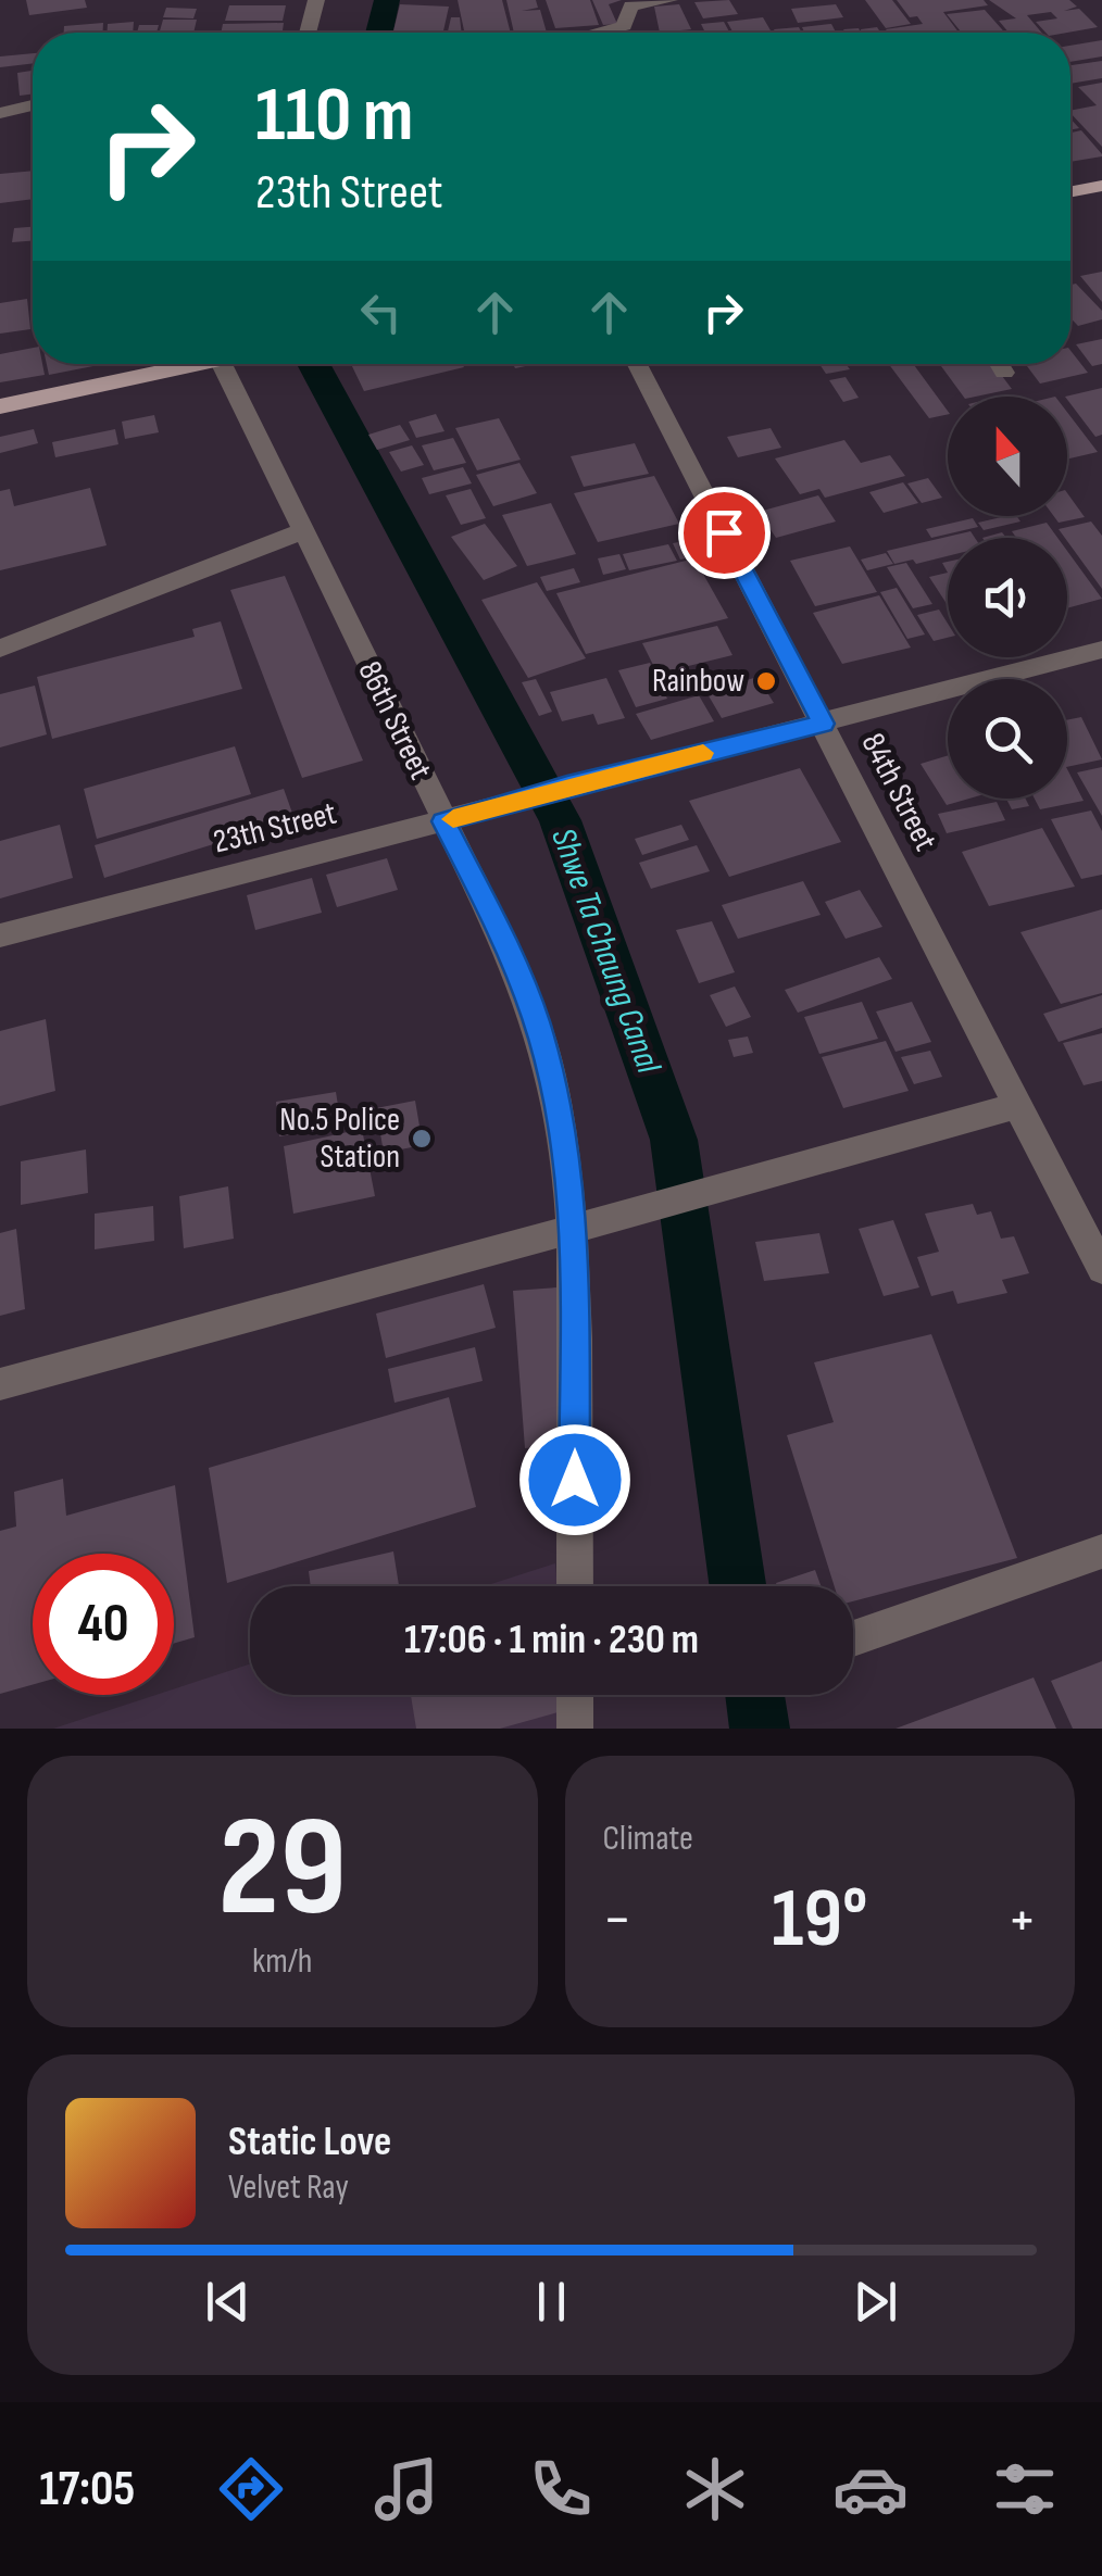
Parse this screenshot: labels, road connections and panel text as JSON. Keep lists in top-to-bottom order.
{
  "streets": {
    "street": ["86th Street", "84th Street", "23th Street"]
  },
  "crossings": [
    ["86th Street", "23th Street"],
    ["84th Street", "23th Street"]
  ],
  "water": ["Shwe Ta Chaung Canal"],
  "places": ["Rainbow", "No.5 Police Station"],
  "north": "top",
  "page": {
    "turn": ["110 m", "23th Street"],
    "limit": "40",
    "trip": "17:06 · 1 min · 230 m",
    "tile": [
      ["29", "km/h"],
      "Climate"
    ],
    "heat": ["−", "19°", "+"],
    "song": ["Static Love", "Velvet Ray"],
    "tabs": "17:05"
  }
}
